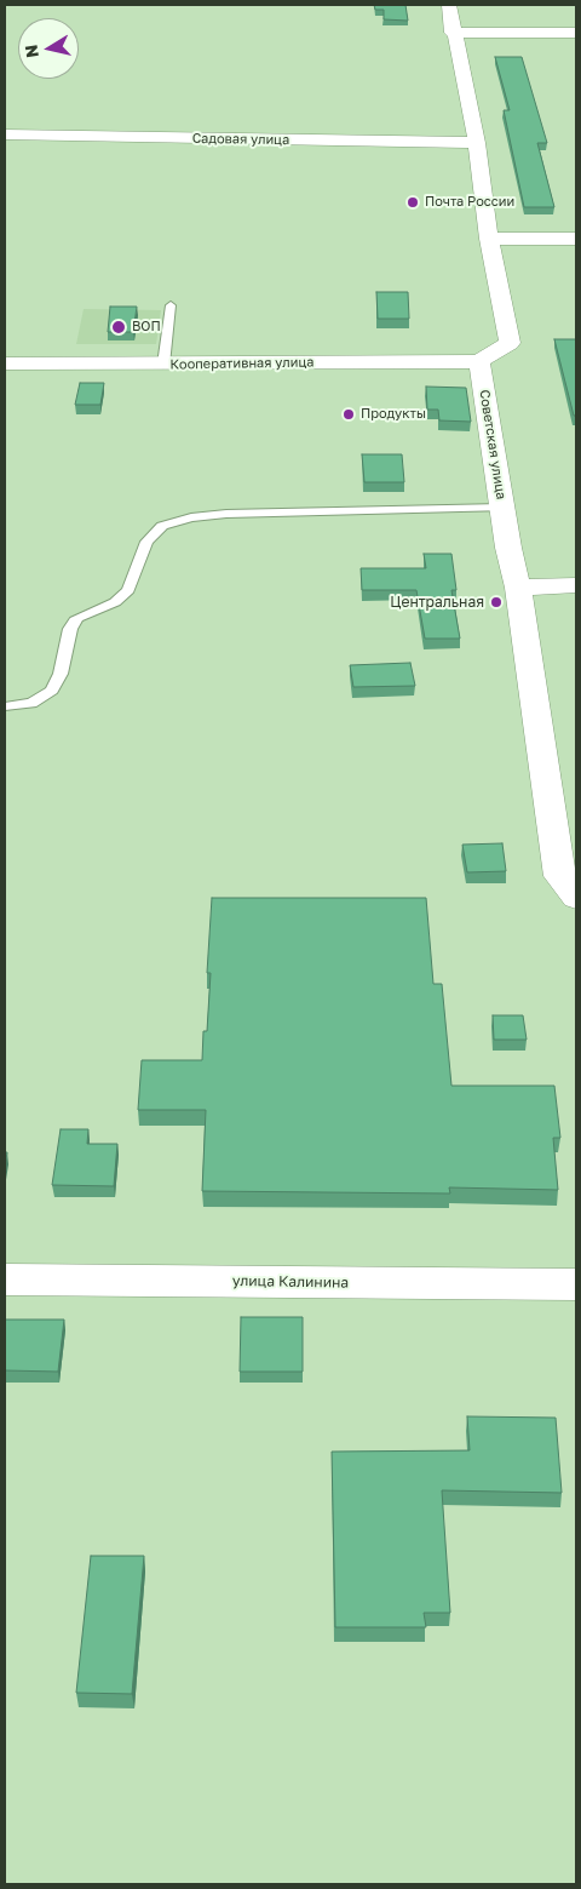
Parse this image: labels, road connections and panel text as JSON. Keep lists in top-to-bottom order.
{
  "streets": {
    "street": [
      "Садовая улица",
      "Кооперативная улица",
      "Советская улица",
      "улица Калинина"
    ]
  },
  "crossings": [
    ["Кооперативная улица", "Советская улица"]
  ],
  "places": [
    "Почта России",
    "ВОП",
    "Продукты",
    "Центральная"
  ],
  "north": "left"
}
